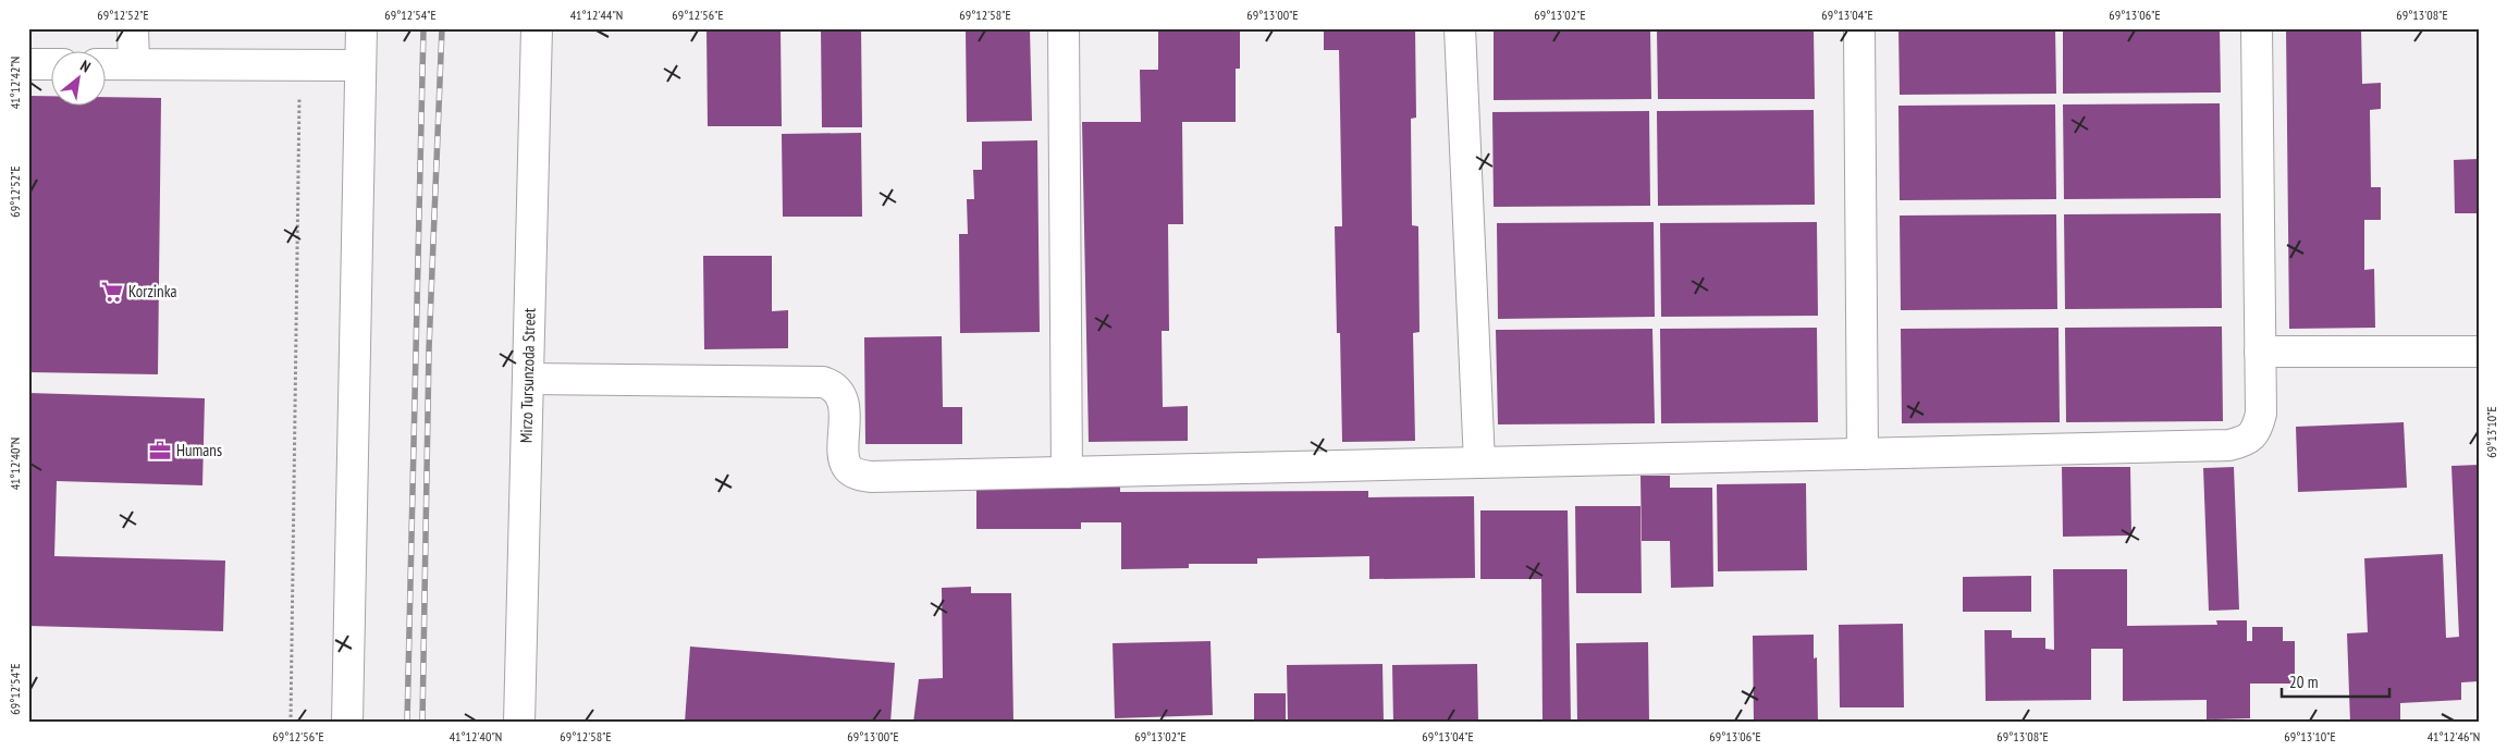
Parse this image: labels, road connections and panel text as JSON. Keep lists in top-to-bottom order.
{
  "streets": {
    "street": ["Mirzo Tursunzoda Street"]
  },
  "places": {
    "supermarket": ["Korzinka"],
    "office": ["Humans"]
  },
  "scale_bar": "20 m",
  "north": "top right",
  "coordinates": [
    "69°12'52\"E",
    "69°12'54\"E",
    "41°12'44\"N",
    "69°12'56\"E",
    "69°12'58\"E",
    "69°13'00\"E",
    "69°13'02\"E",
    "69°13'04\"E",
    "69°13'06\"E",
    "69°13'08\"E",
    "41°12'42\"N",
    "69°13'10\"E",
    "41°12'40\"N",
    "41°12'46\"N"
  ]
}
